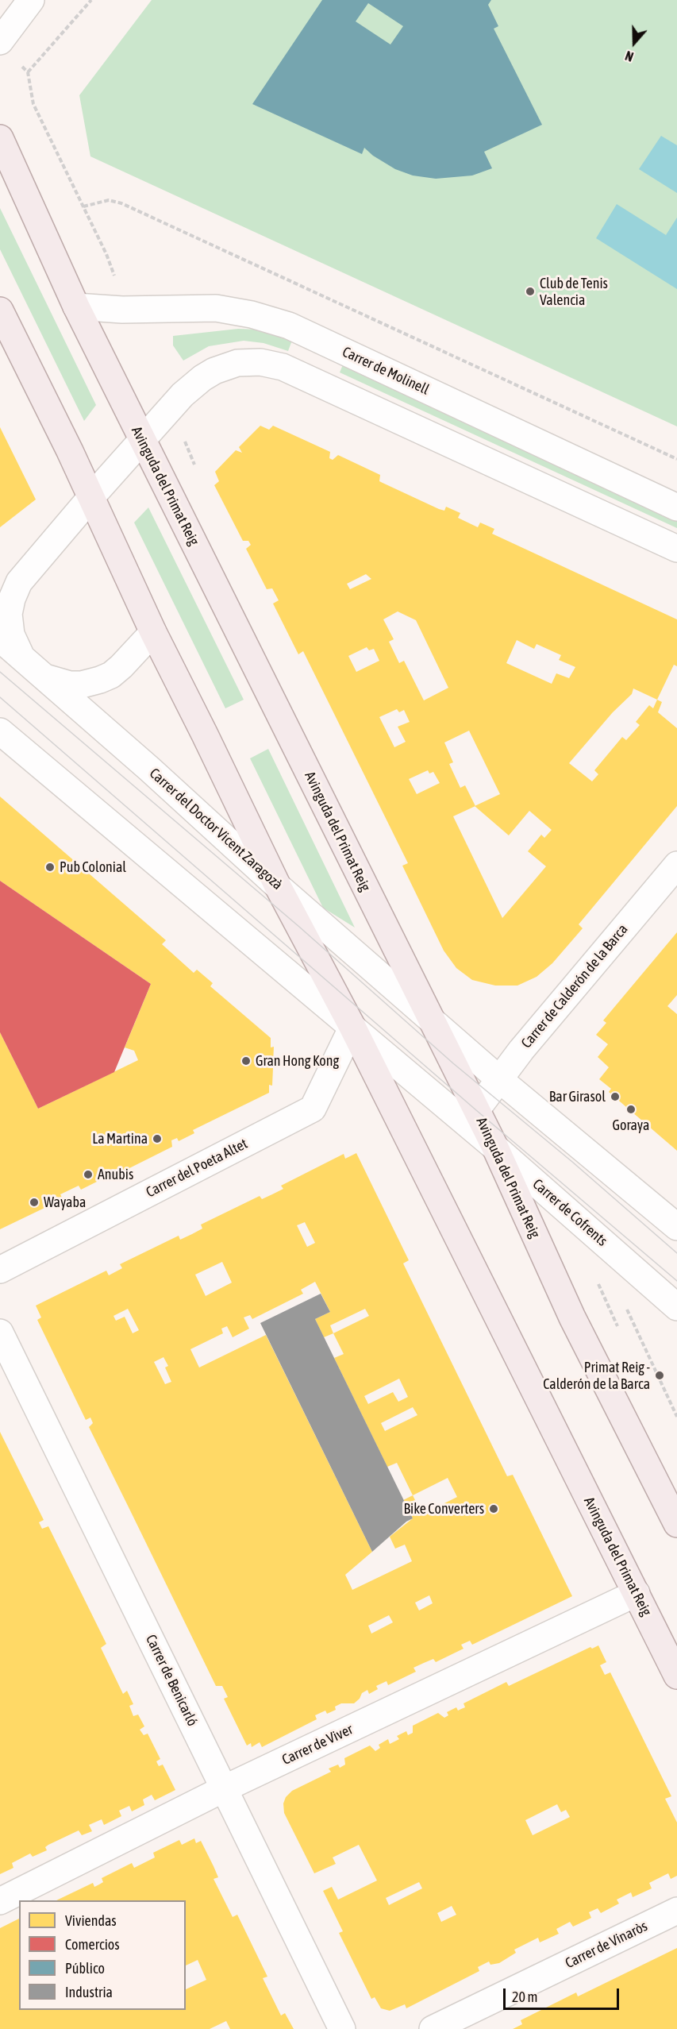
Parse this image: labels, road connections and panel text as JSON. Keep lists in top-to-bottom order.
{
  "streets": {
    "main road": ["Avinguda del Primat Reig"],
    "street": [
      "Carrer de Molinell",
      "Carrer del Doctor Vicent Zaragozà",
      "Carrer de Calderón de la Barca",
      "Carrer del Poeta Altet",
      "Carrer de Cofrents",
      "Carrer de Benicarló",
      "Carrer de Viver",
      "Carrer de Vinaròs"
    ]
  },
  "crossings": [
    ["Carrer de Molinell", "Avinguda del Primat Reig"],
    ["Avinguda del Primat Reig", "Carrer del Doctor Vicent Zaragozà"],
    ["Avinguda del Primat Reig", "Carrer de Calderón de la Barca"],
    ["Avinguda del Primat Reig", "Carrer del Poeta Altet"],
    ["Avinguda del Primat Reig", "Carrer de Cofrents"],
    ["Avinguda del Primat Reig", "Carrer de Viver"],
    ["Carrer del Poeta Altet", "Carrer de Cofrents"],
    ["Carrer de Benicarló", "Carrer de Viver"]
  ],
  "places": [
    "Club de Tenis Valencia",
    "Pub Colonial",
    "Gran Hong Kong",
    "Bar Girasol",
    "Goraya",
    "La Martina",
    "Anubis",
    "Wayaba",
    "Primat Reig - Calderón de la Barca",
    "Bike Converters"
  ],
  "legend": [
    "Viviendas",
    "Comercios",
    "Público",
    "Industria"
  ],
  "scale_bar": "20 m",
  "north": "bottom"
}
